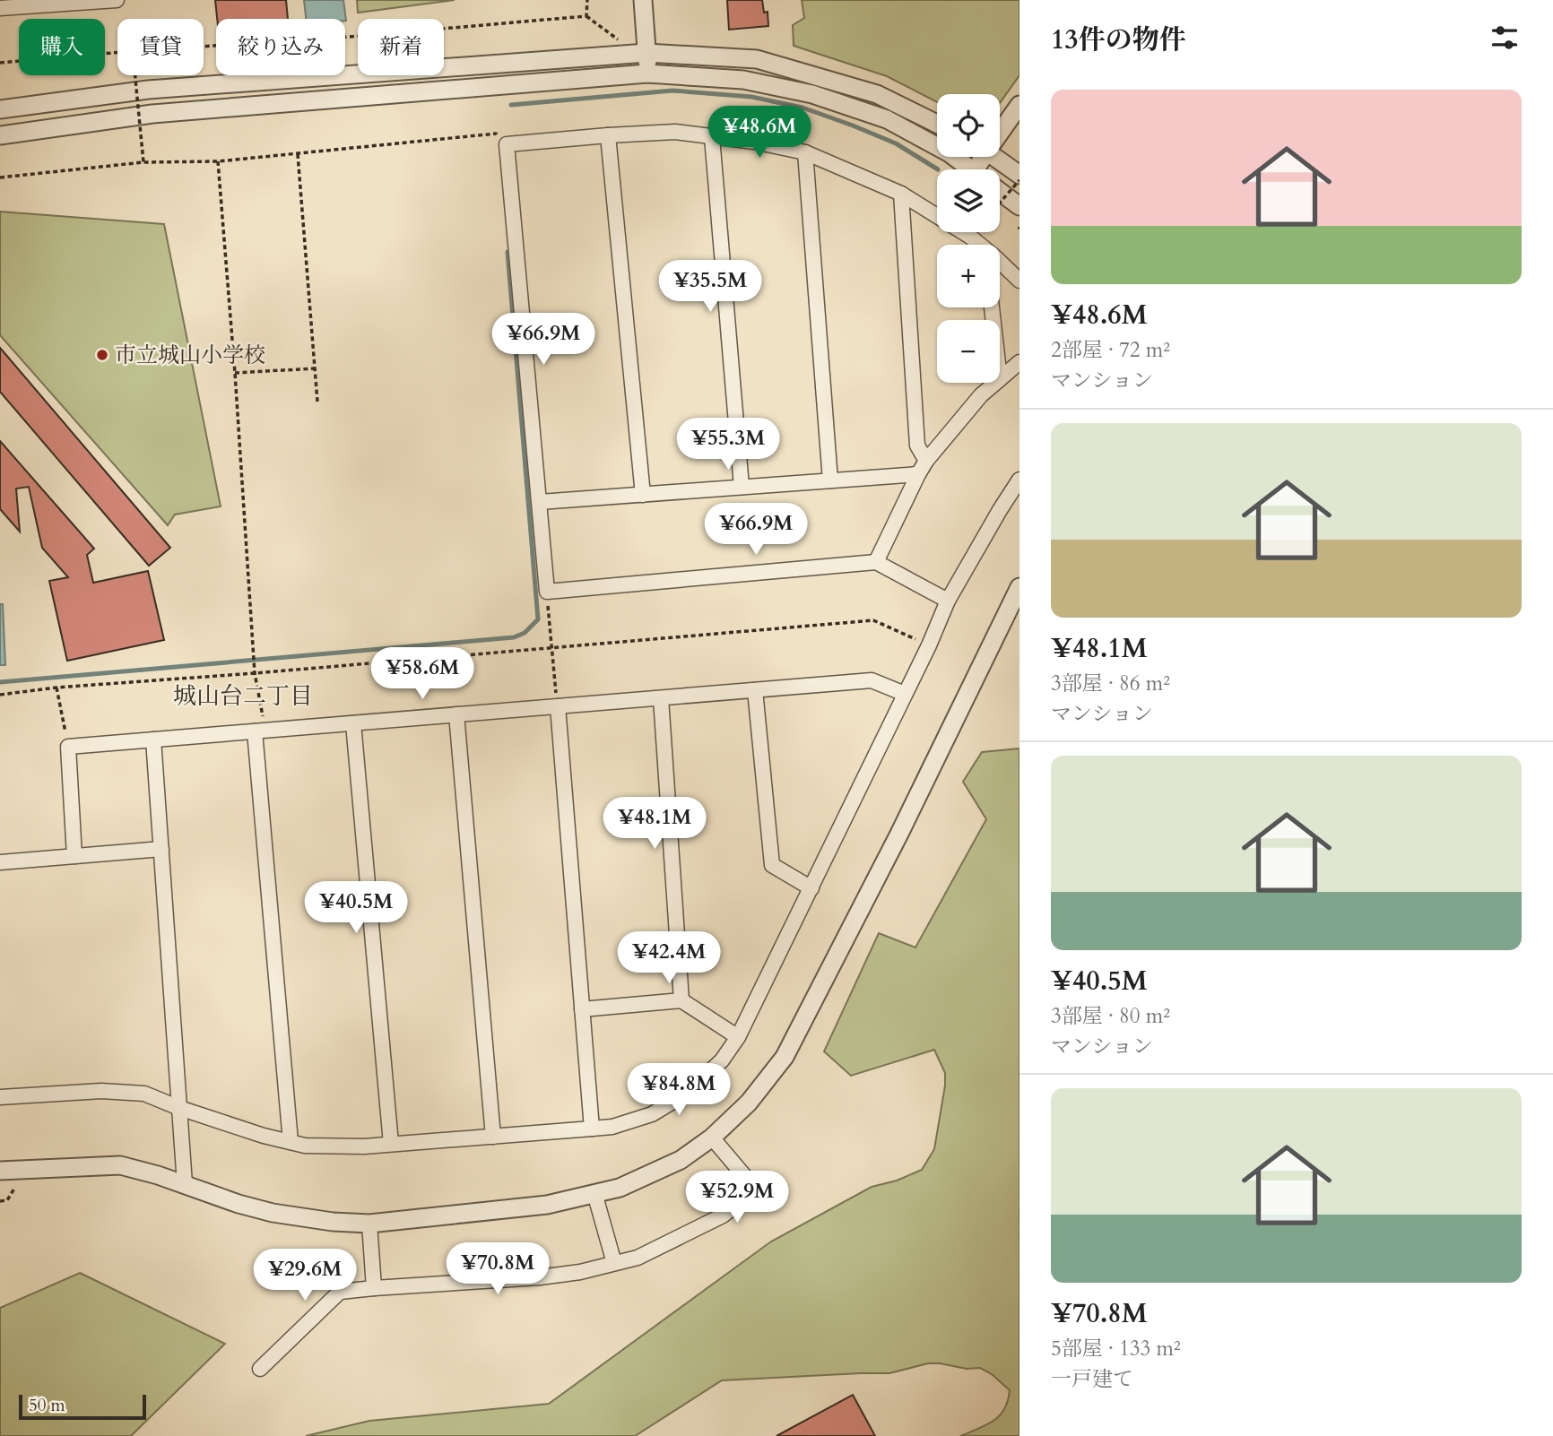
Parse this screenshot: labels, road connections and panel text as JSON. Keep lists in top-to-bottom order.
{
  "districts": ["城山台二丁目"],
  "places": ["市立城山小学校"],
  "scale_bar": "50 m",
  "page": {
    "heading": "13件の物件",
    "chip": [
      "購入",
      "賃貸",
      "絞り込み",
      "新着"
    ],
    "list": [
      {
        "name": "¥48.6M",
        "note": "2部屋 · 72 m² · マンション"
      },
      {
        "name": "¥48.1M",
        "note": "3部屋 · 86 m² · マンション"
      },
      {
        "name": "¥40.5M",
        "note": "3部屋 · 80 m² · マンション"
      },
      {
        "name": "¥70.8M",
        "note": "5部屋 · 133 m² · 一戸建て"
      }
    ],
    "map_buttons": ["+", "−"],
    "price": [
      "¥48.6M",
      "¥35.5M",
      "¥66.9M",
      "¥55.3M",
      "¥66.9M",
      "¥58.6M",
      "¥48.1M",
      "¥40.5M",
      "¥42.4M",
      "¥84.8M",
      "¥52.9M",
      "¥70.8M",
      "¥29.6M"
    ],
    "scale": "50 m"
  }
}
